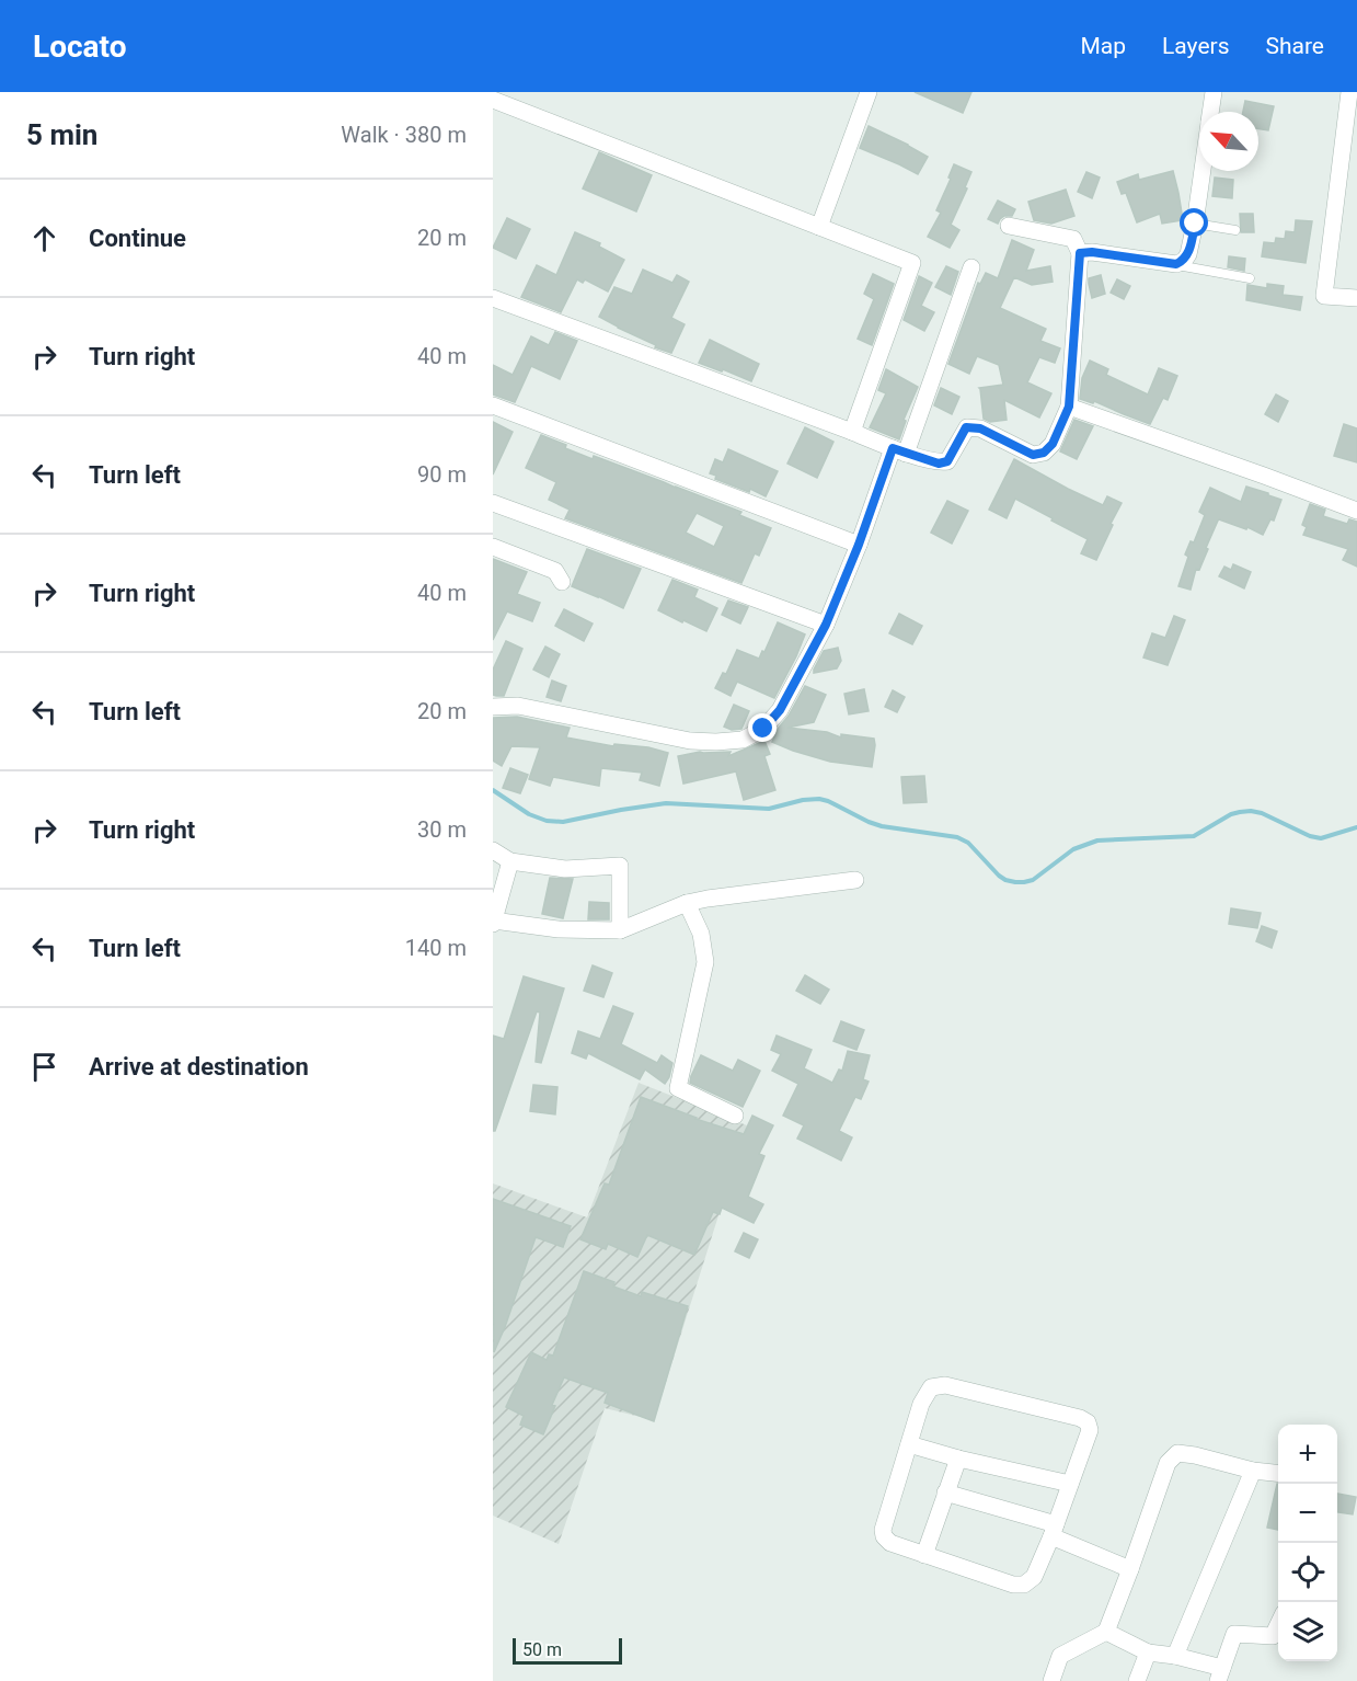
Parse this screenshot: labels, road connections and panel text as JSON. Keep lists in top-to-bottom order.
{
  "scale_bar": "50 m",
  "north": "top left",
  "page": {
    "header": "Locato",
    "nav": ["Map", "Layers", "Share"],
    "heading": ["5 min", "Walk · 380 m"],
    "list": [
      ["Continue", "20 m"],
      ["Turn right", "40 m"],
      ["Turn left", "90 m"],
      ["Turn right", "40 m"],
      ["Turn left", "20 m"],
      ["Turn right", "30 m"],
      ["Turn left", "140 m"],
      "Arrive at destination"
    ],
    "map_buttons": ["+", "−"],
    "scale": "50 m"
  }
}
